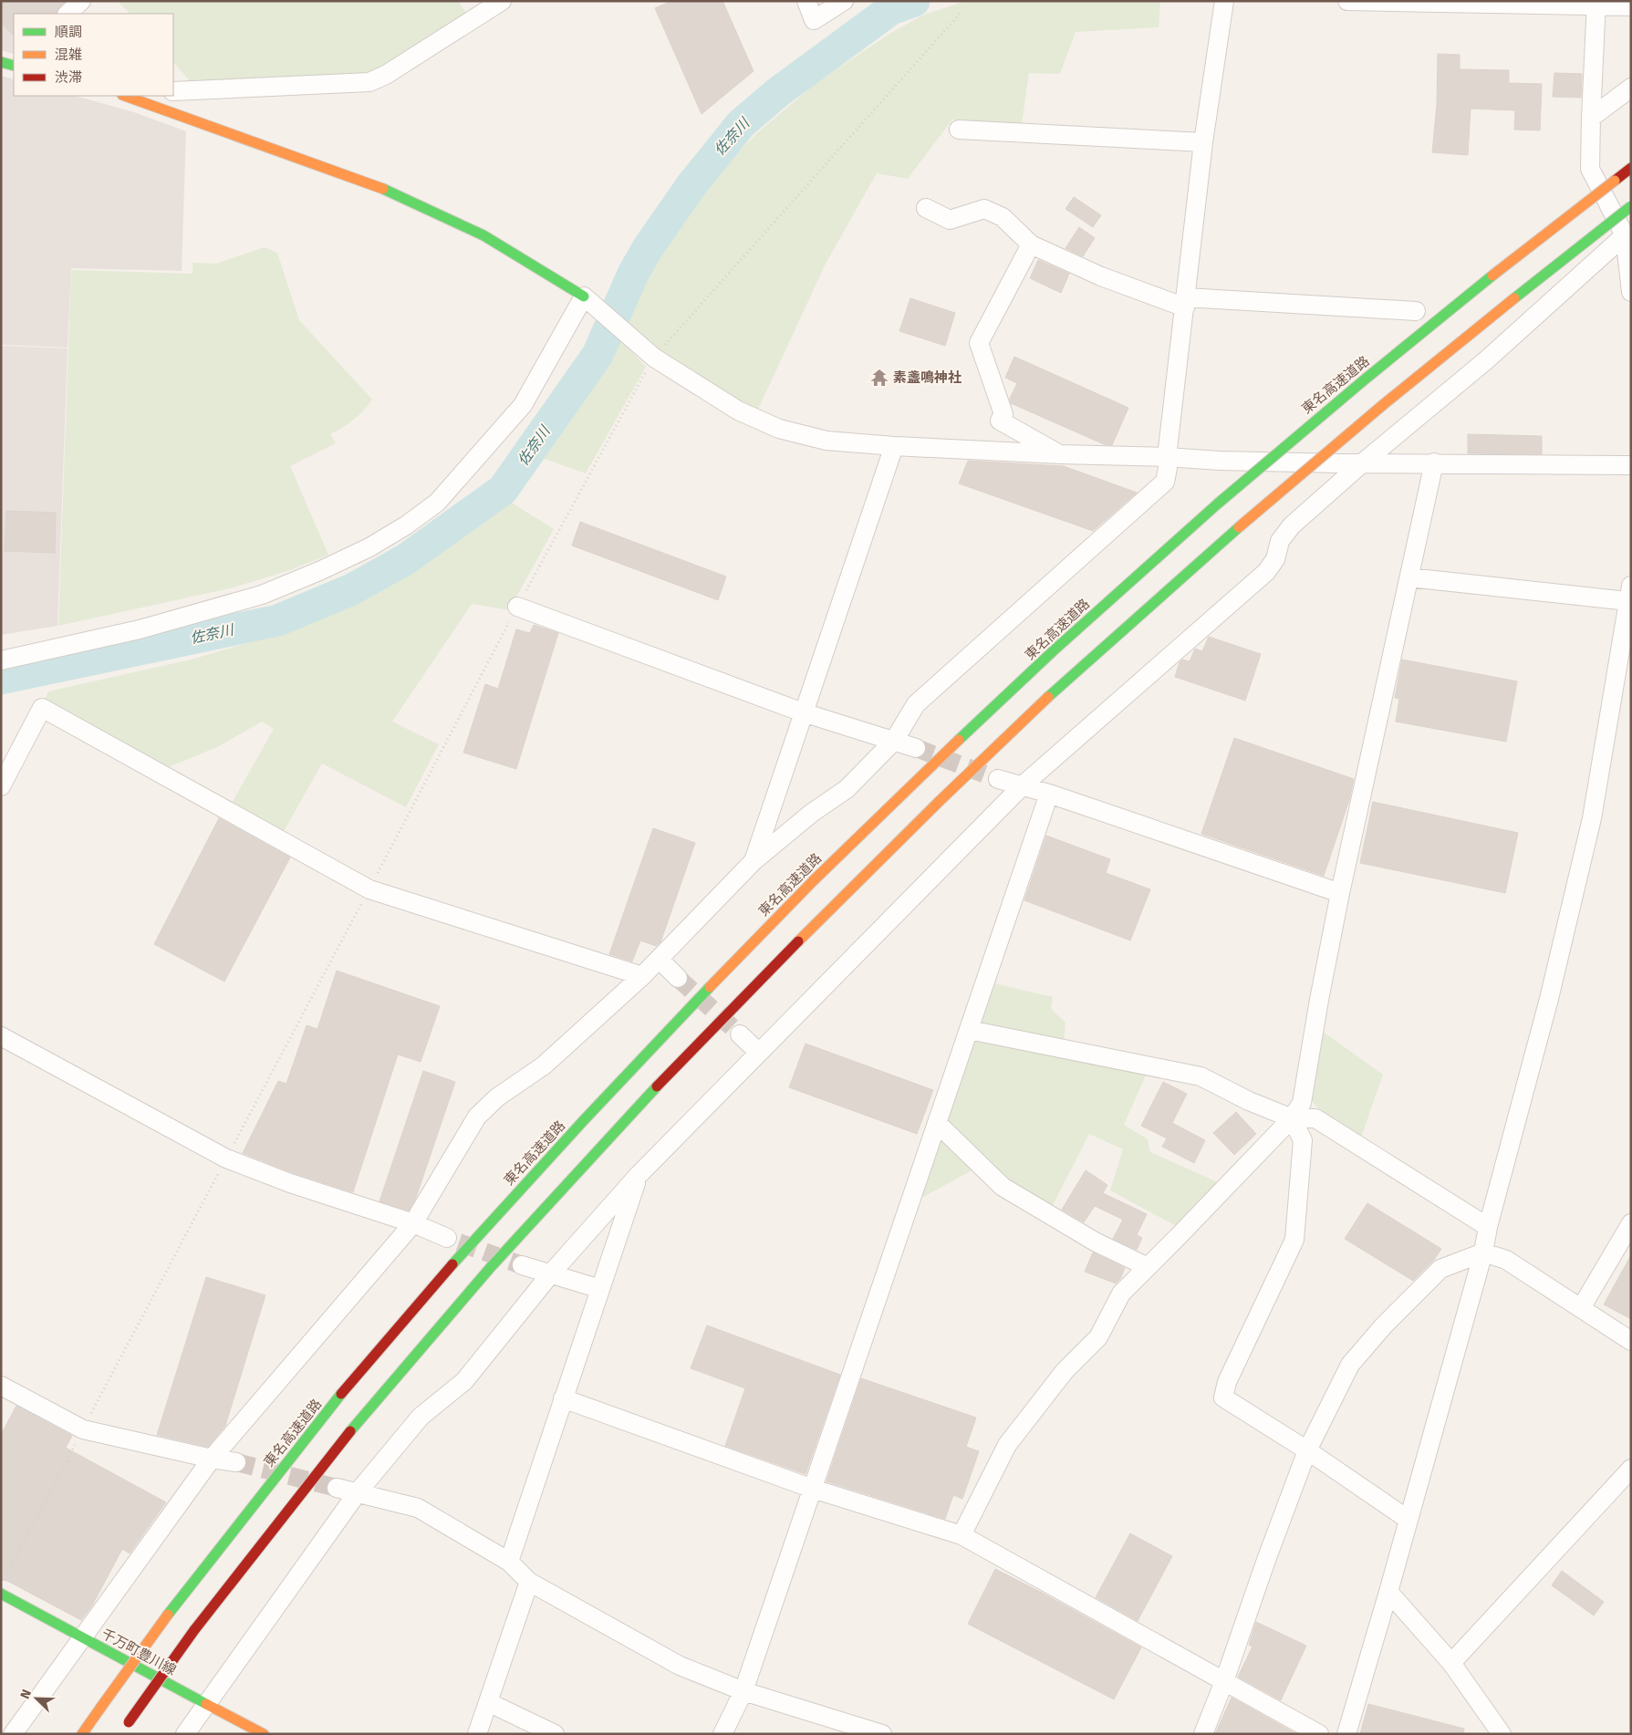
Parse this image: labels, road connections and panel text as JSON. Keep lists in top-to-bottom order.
{
  "streets": {
    "main road": ["東名高速道路", "千万町豊川線"]
  },
  "water": ["佐奈川"],
  "places": {
    "temple": ["素盞鳴神社"]
  },
  "legend": ["順調", "混雑", "渋滞"],
  "north": "top left"
}
